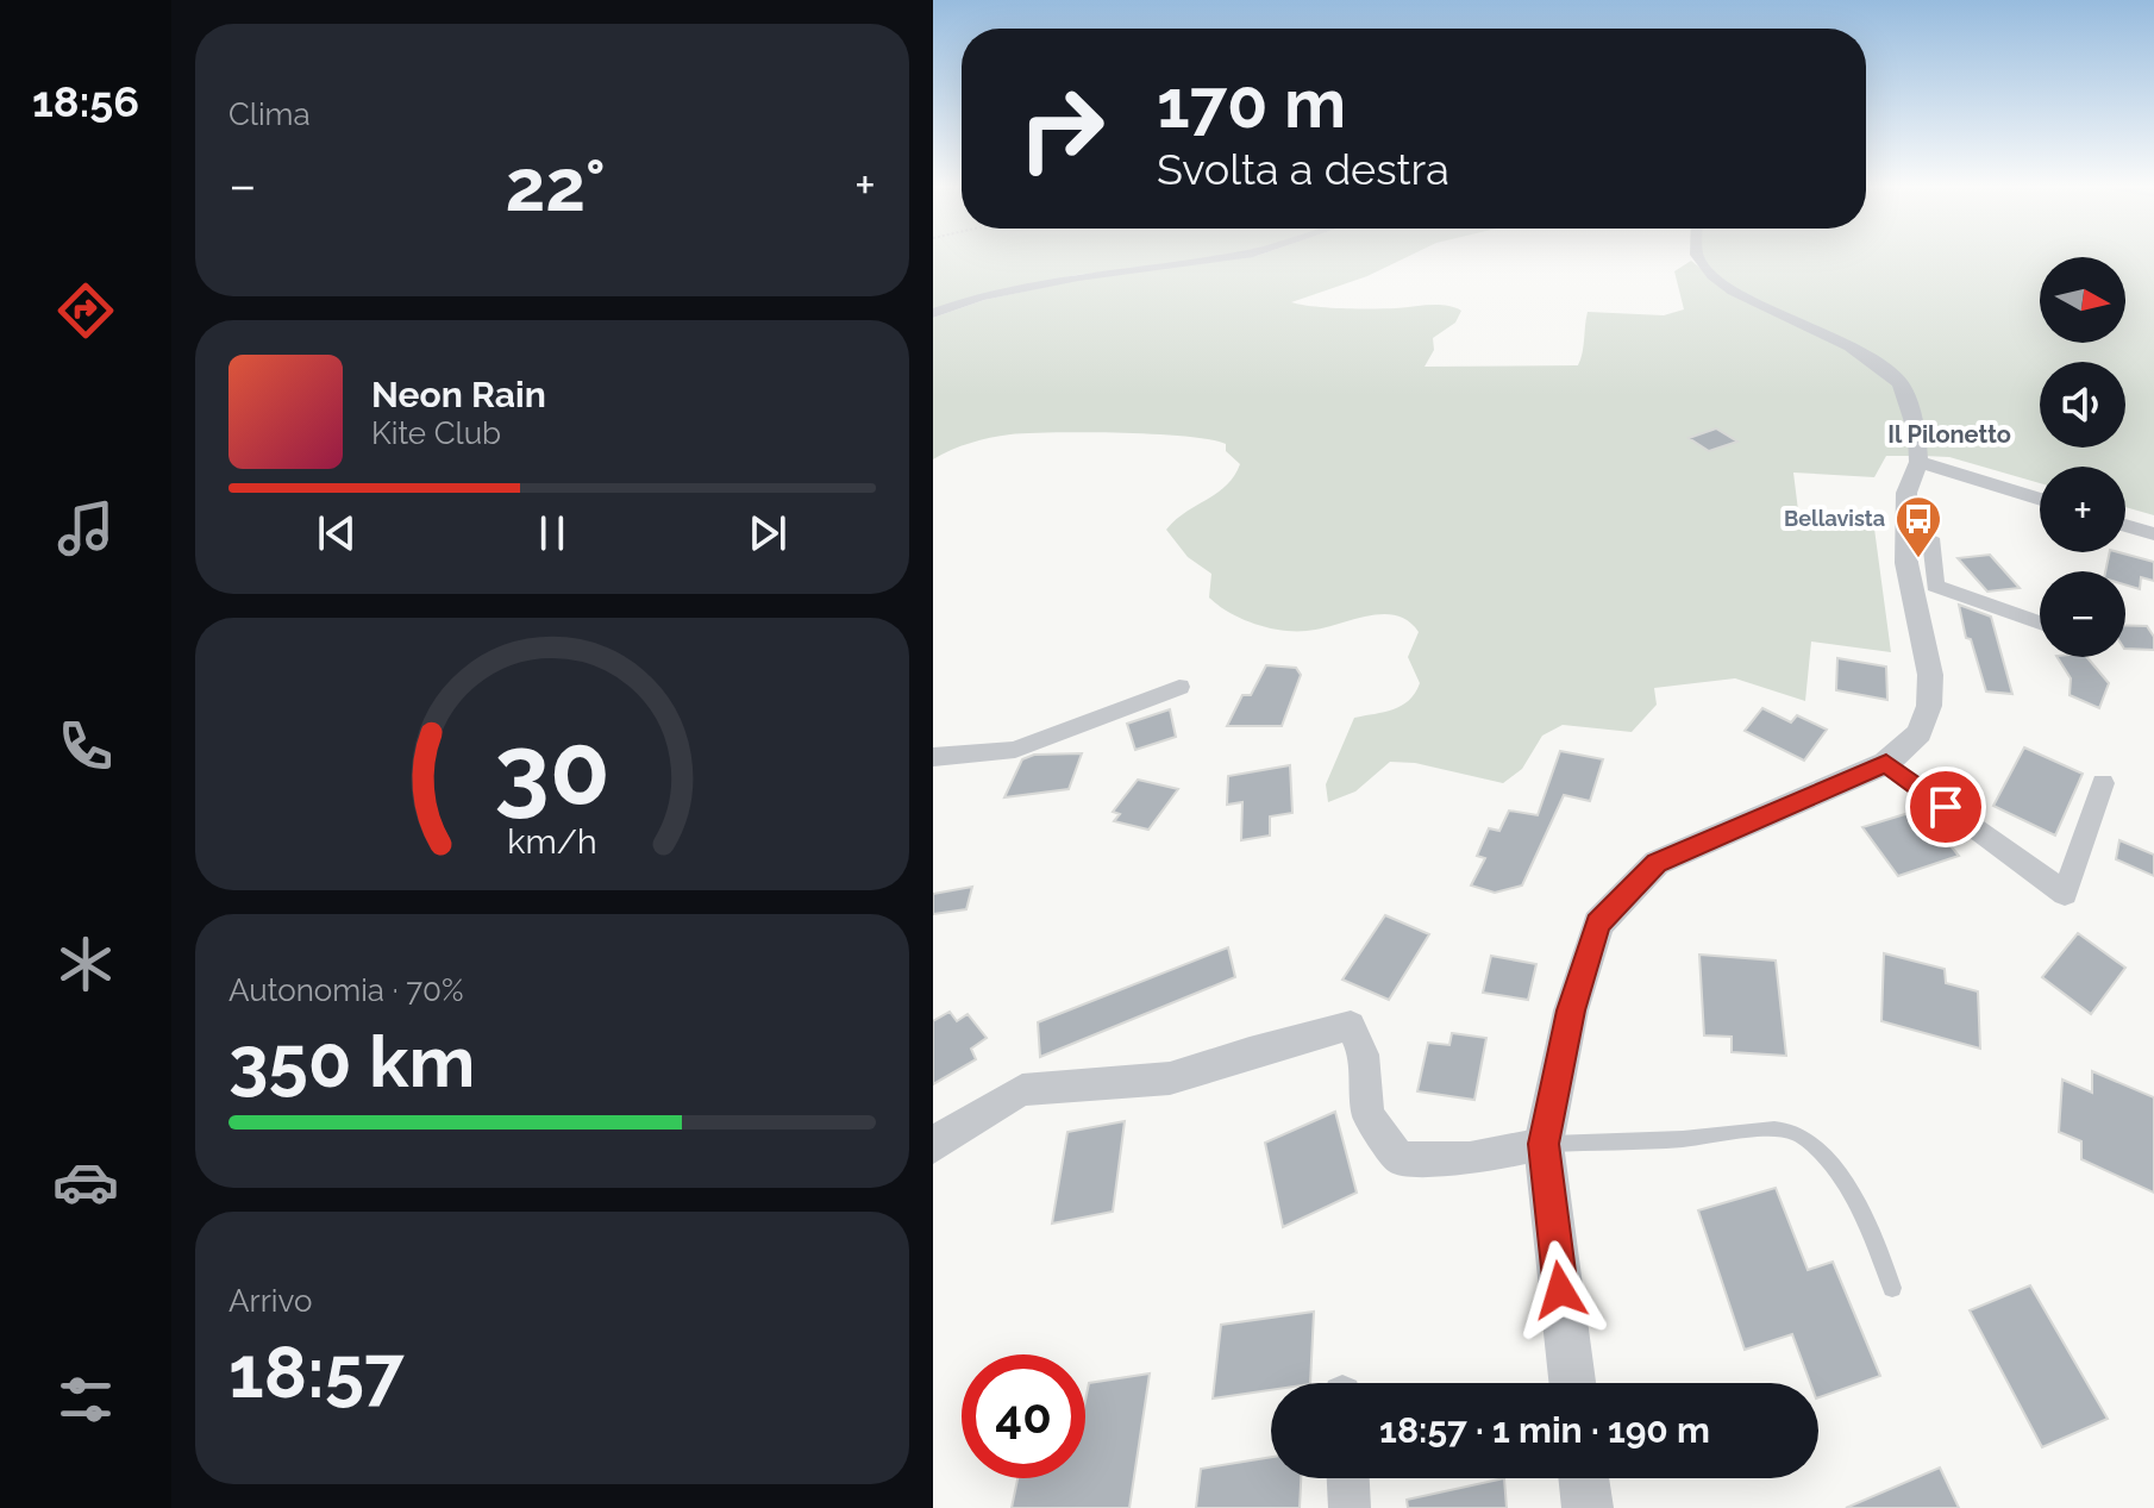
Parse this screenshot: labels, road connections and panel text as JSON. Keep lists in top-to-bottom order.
{
  "districts": ["Il Pilonetto"],
  "places": {
    "bus stop": ["Bellavista"]
  },
  "north": "right",
  "page": {
    "tabs": "18:56",
    "tile": [
      "Clima",
      ["Autonomia · 70%", "350 km"],
      ["Arrivo", "18:57"]
    ],
    "turn": ["170 m", "Svolta a destra"],
    "heat": ["−", "22°", "+"],
    "map_buttons": ["+", "−"],
    "song": ["Neon Rain", "Kite Club"],
    "limit": "40",
    "trip": "18:57 · 1 min · 190 m",
    "gauge": ["30", "km/h"]
  }
}
